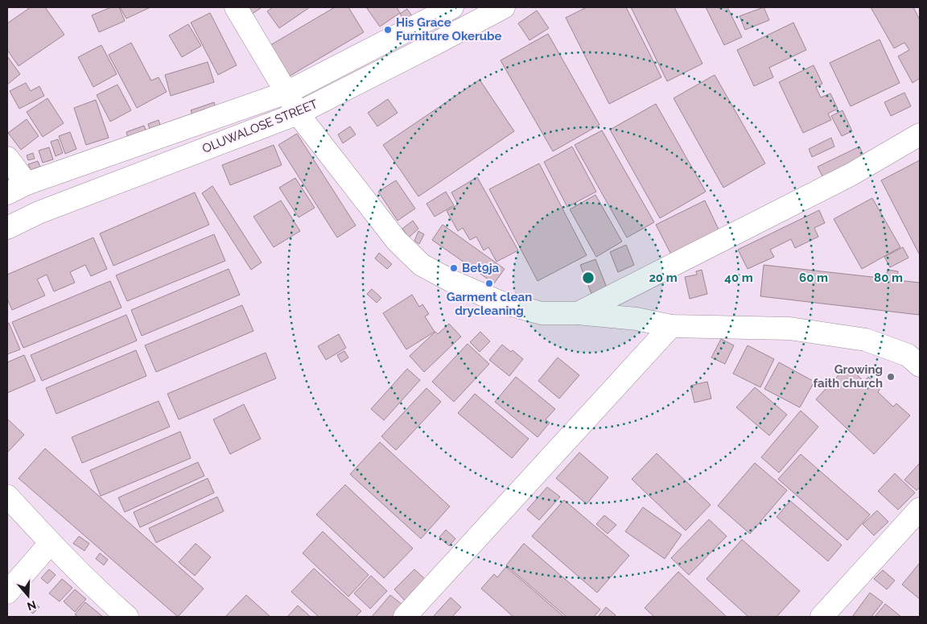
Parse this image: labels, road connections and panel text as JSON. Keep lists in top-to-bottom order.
{
  "streets": {
    "street": ["OLUWALOSE STREET"]
  },
  "places": [
    "His Grace Furniture Okerube",
    "Bet9ja",
    "Garment clean drycleaning",
    "Growing faith church"
  ],
  "north": "bottom",
  "rings": [
    "20 m",
    "40 m",
    "60 m",
    "80 m"
  ]
}
